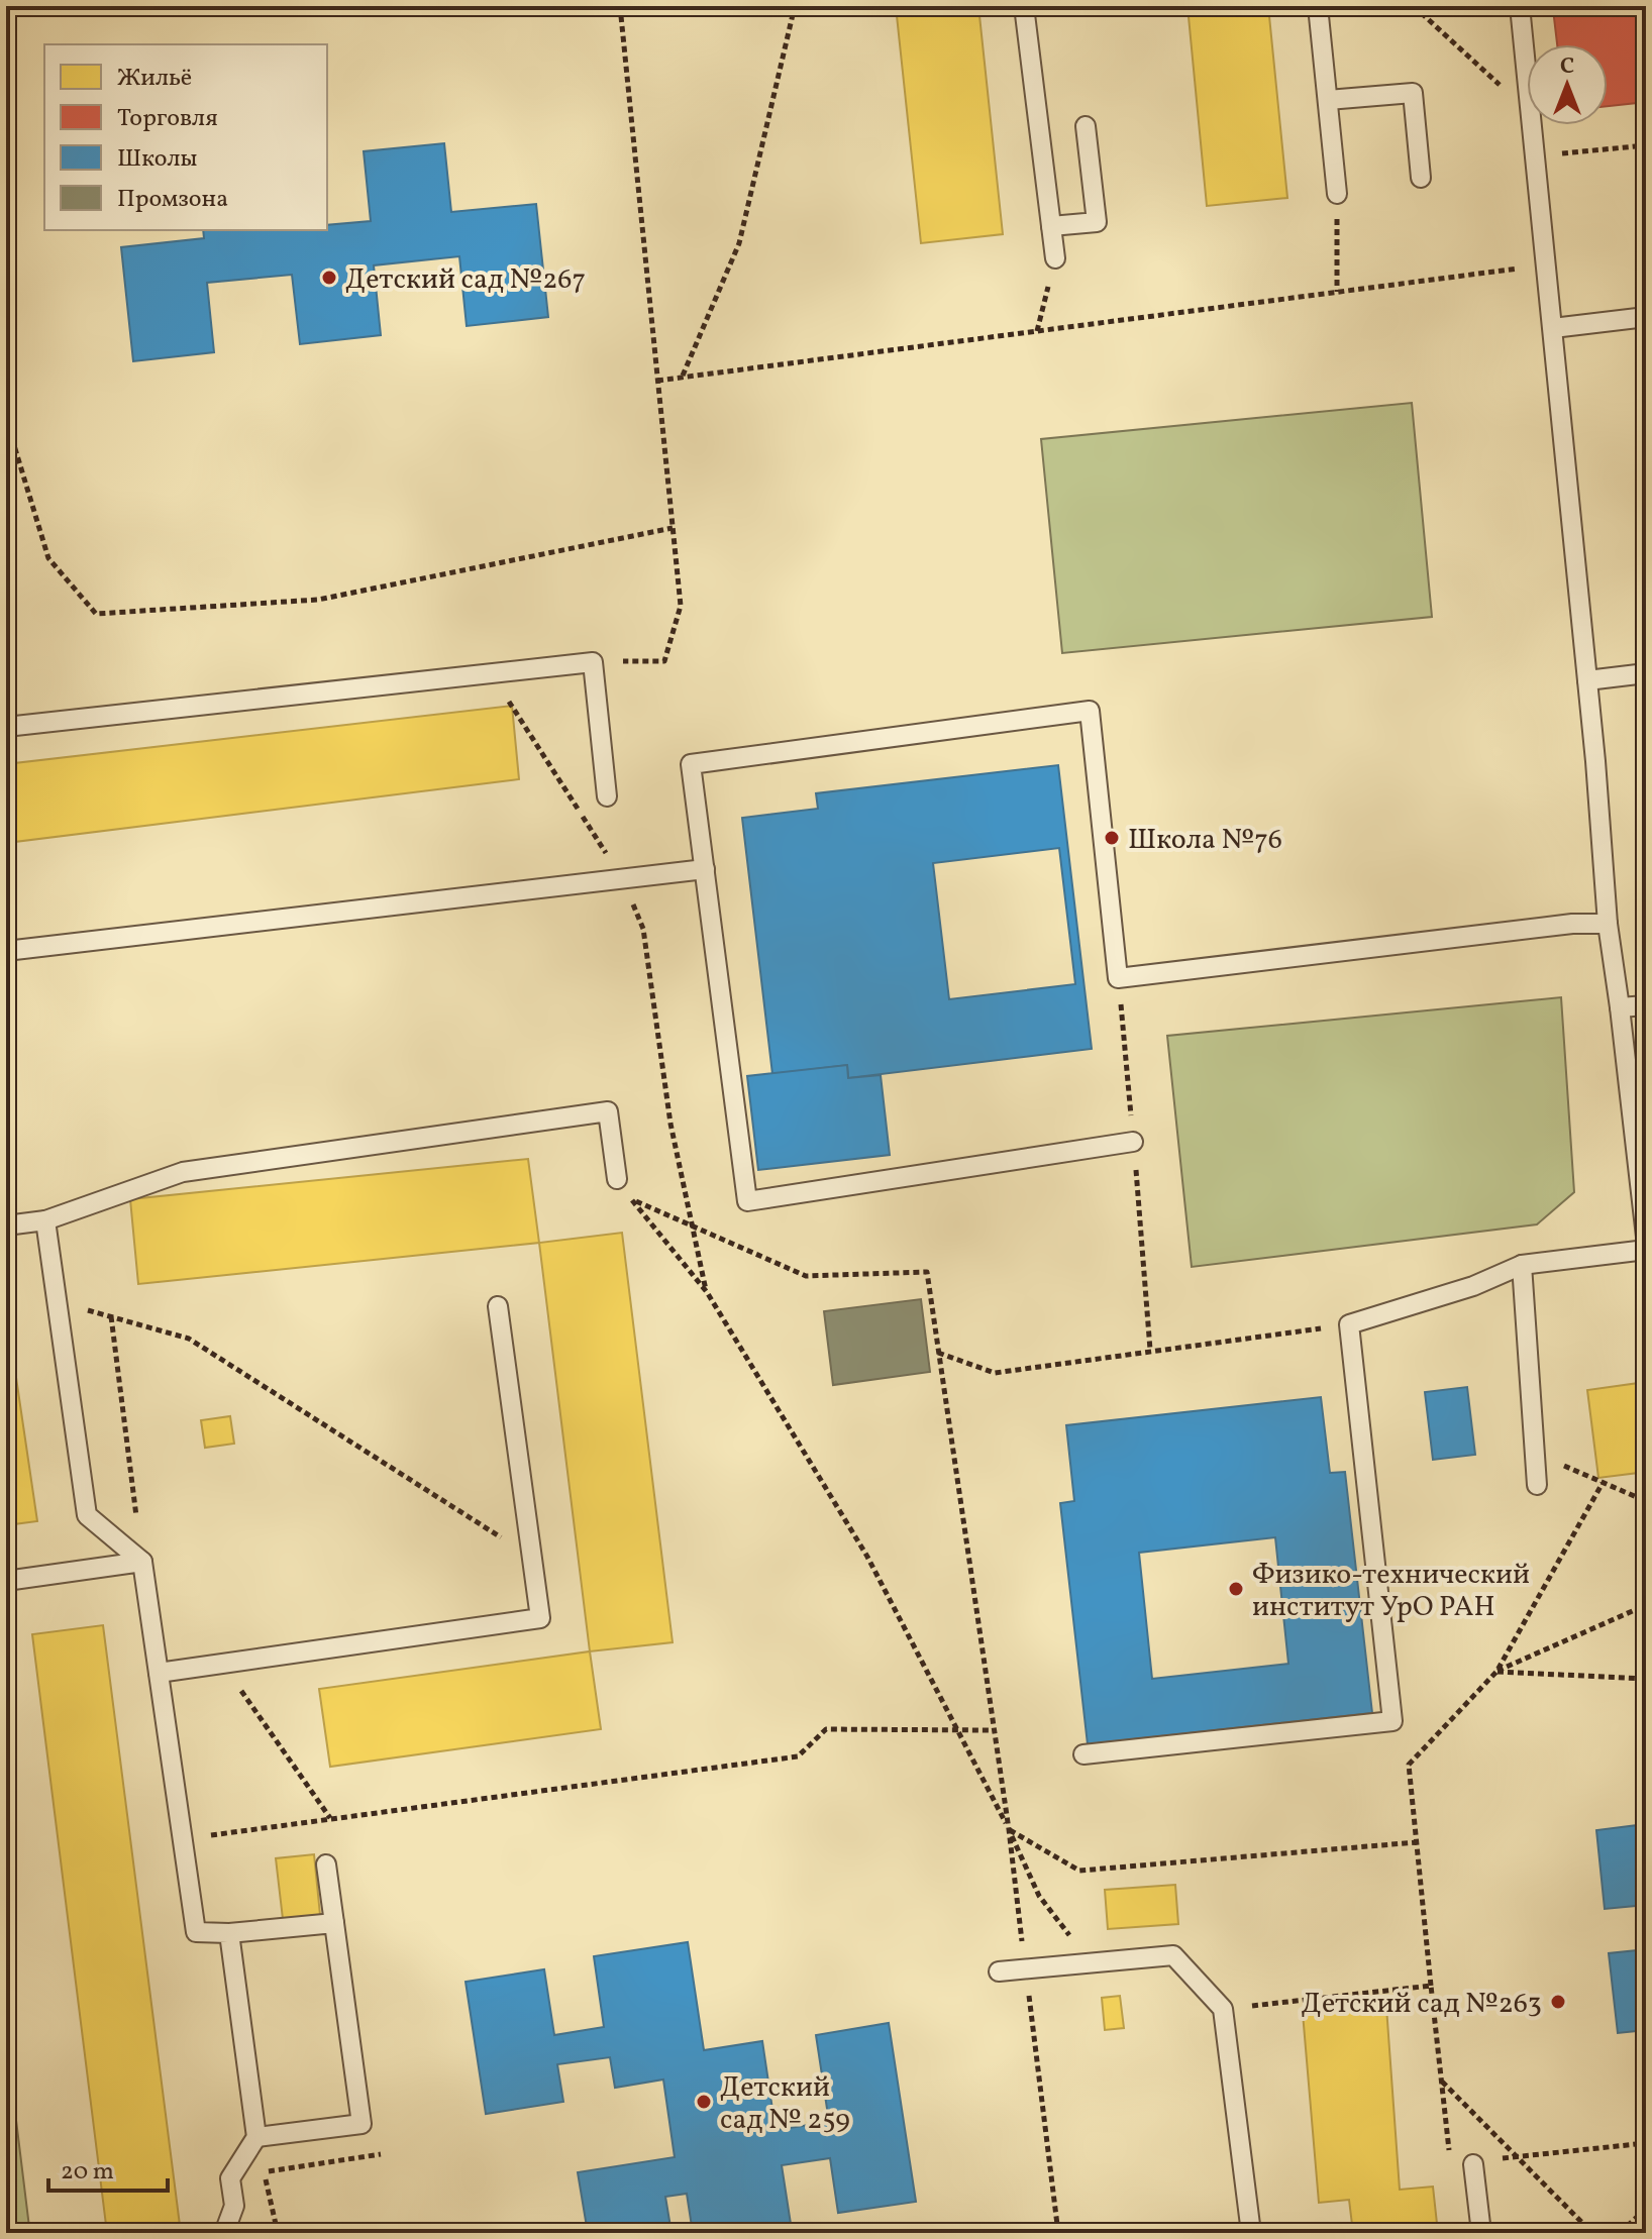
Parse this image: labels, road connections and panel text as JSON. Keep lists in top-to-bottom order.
{
  "places": [
    "Детский сад №267",
    "Школа №76",
    "Физико-технический институт УрО РАН",
    "Детский сад №263",
    "Детский сад № 259"
  ],
  "legend": [
    "Жильё",
    "Торговля",
    "Школы",
    "Промзона"
  ],
  "scale_bar": "20 m",
  "north": "top"
}
